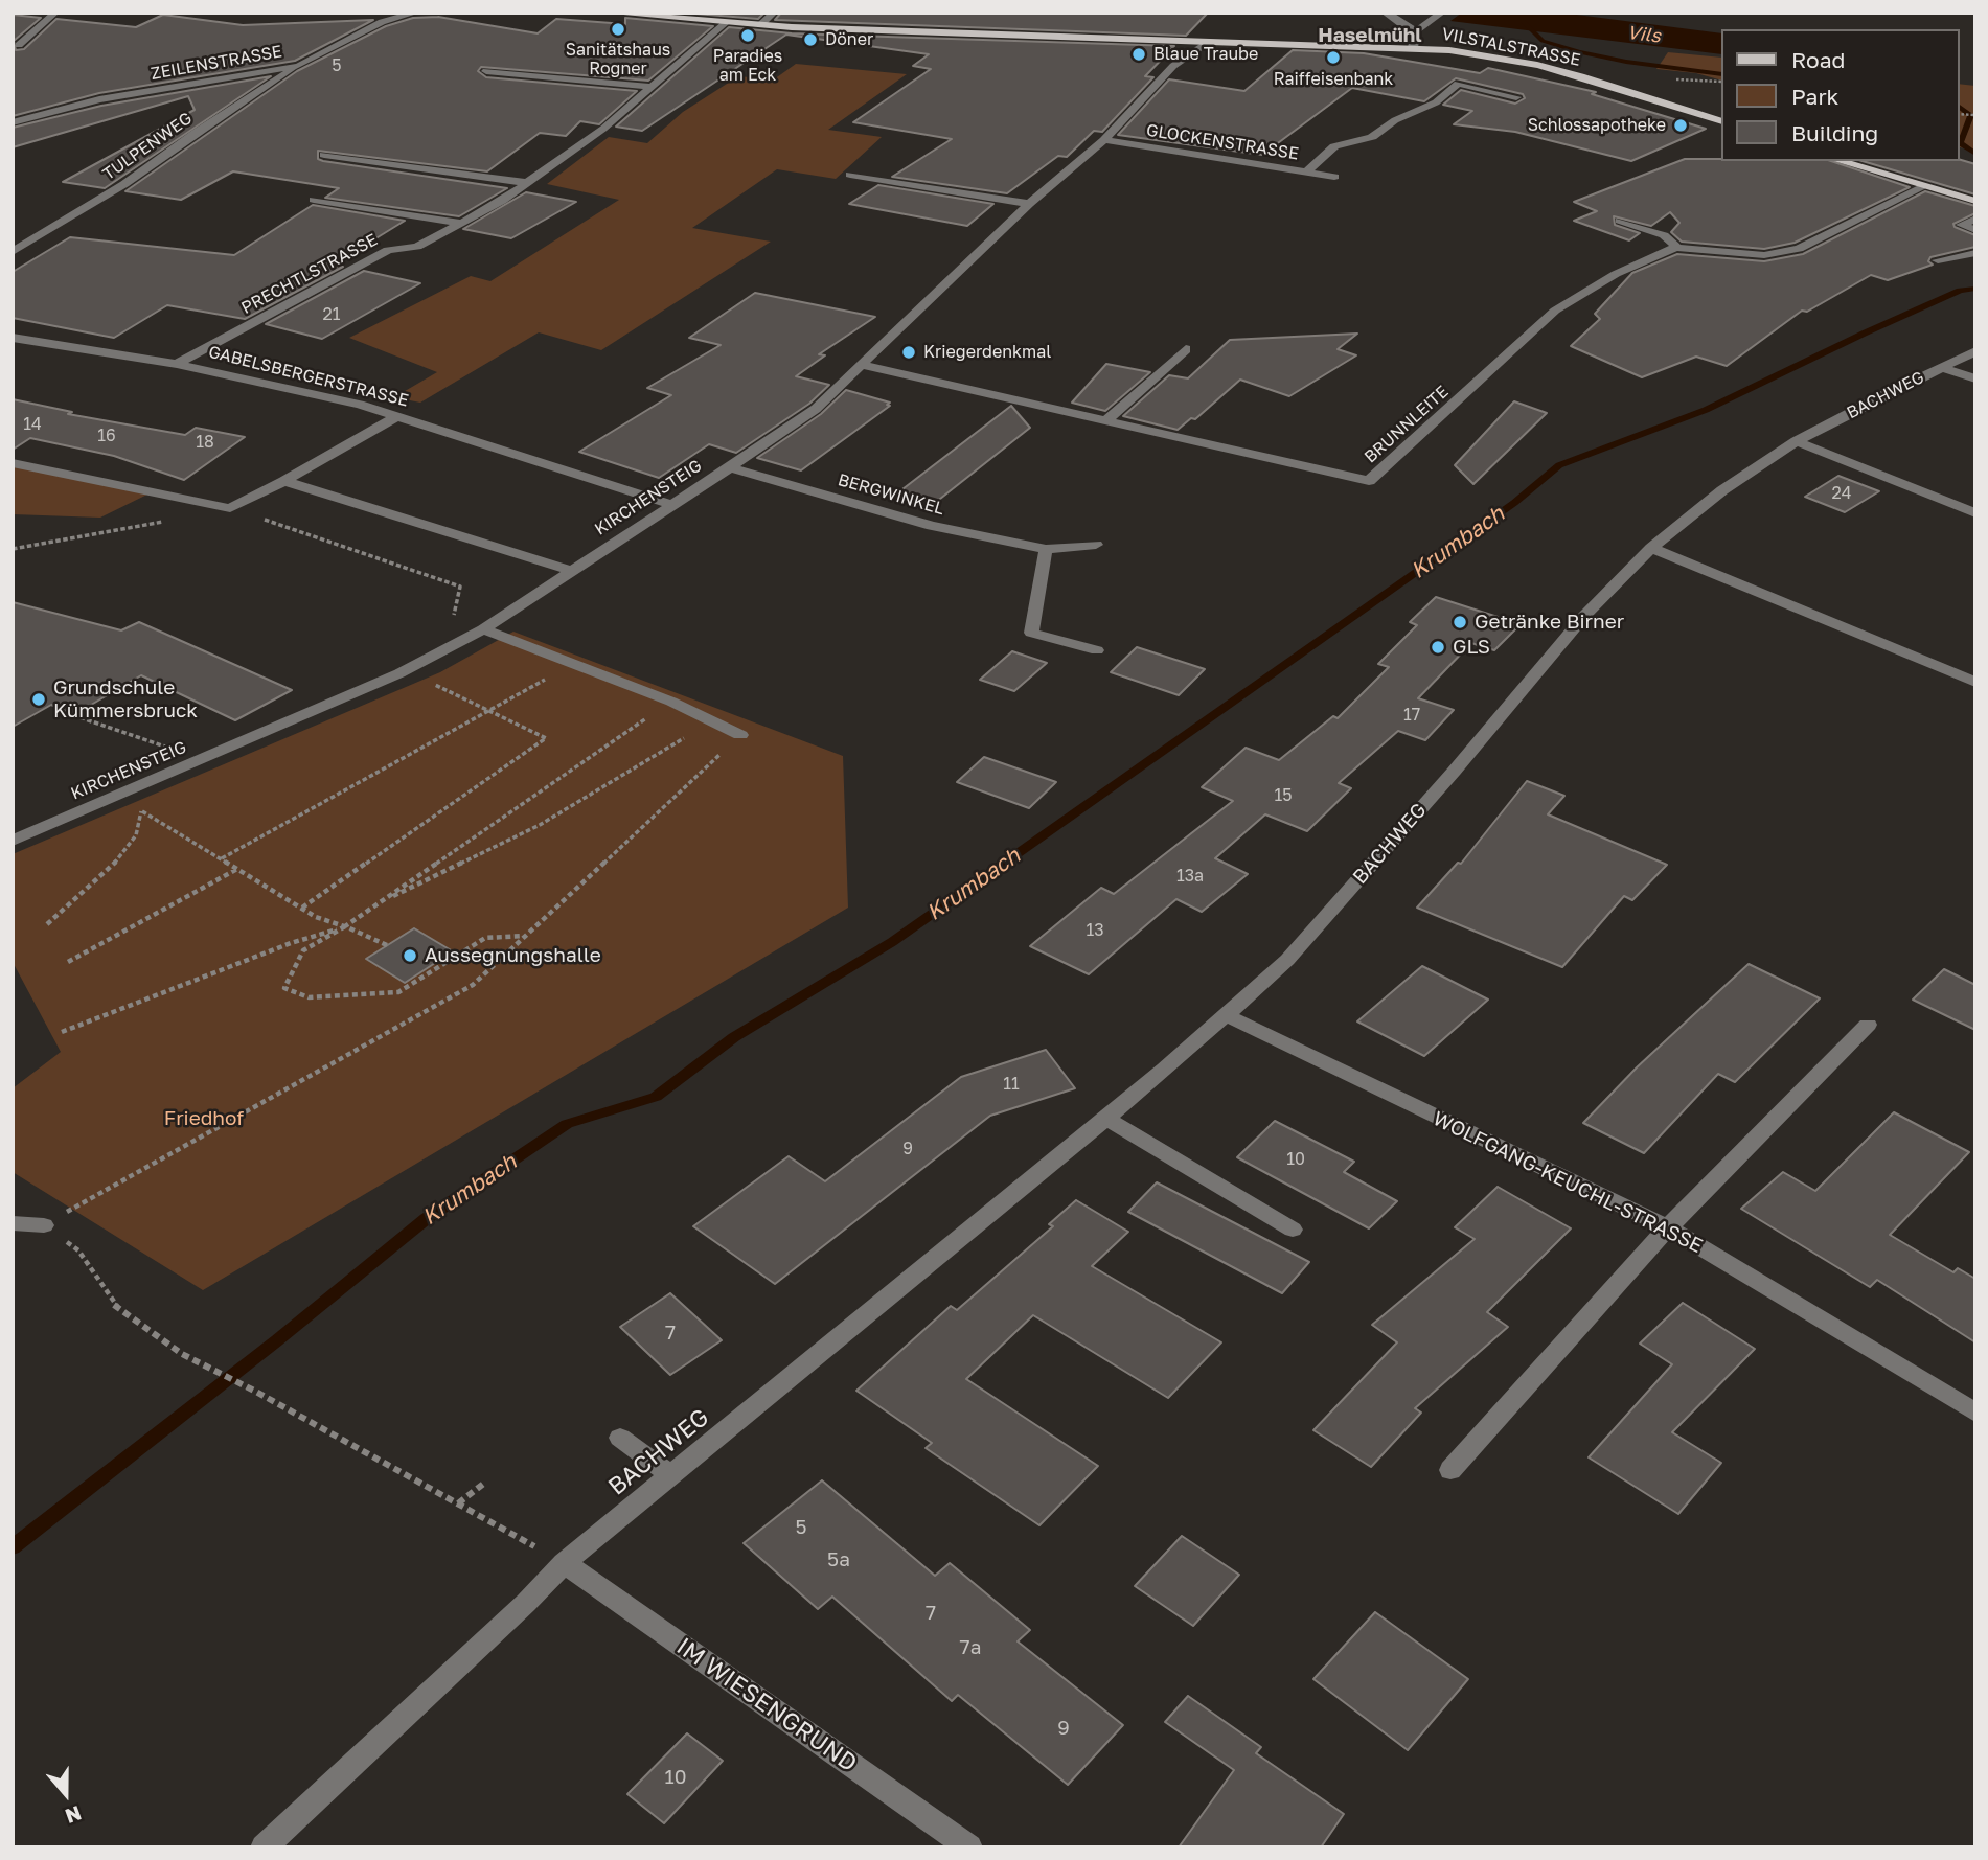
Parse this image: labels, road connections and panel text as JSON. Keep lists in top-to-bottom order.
{
  "streets": {
    "main road": ["VILSTALSTRASSE"],
    "street": [
      "ZEILENSTRASSE",
      "GLOCKENSTRASSE",
      "TULPENWEG",
      "PRECHTLSTRASSE",
      "GABELSBERGERSTRASSE",
      "BACHWEG",
      "BRUNNLEITE",
      "BERGWINKEL",
      "KIRCHENSTEIG",
      "WOLFGANG-KEUCHL-STRASSE",
      "IM WIESENGRUND"
    ]
  },
  "crossings": [
    ["VILSTALSTRASSE", "PRECHTLSTRASSE"],
    ["VILSTALSTRASSE", "KIRCHENSTEIG"],
    ["ZEILENSTRASSE", "TULPENWEG"],
    ["GLOCKENSTRASSE", "KIRCHENSTEIG"],
    ["PRECHTLSTRASSE", "GABELSBERGERSTRASSE"],
    ["GABELSBERGERSTRASSE", "KIRCHENSTEIG"],
    ["BACHWEG", "WOLFGANG-KEUCHL-STRASSE"],
    ["BACHWEG", "IM WIESENGRUND"],
    ["BRUNNLEITE", "KIRCHENSTEIG"],
    ["BERGWINKEL", "KIRCHENSTEIG"]
  ],
  "districts": ["Haselmühl"],
  "water": ["Vils", "Krumbach"],
  "parks": ["Friedhof"],
  "places": [
    "Sanitätshaus Rogner",
    "Paradies am Eck",
    "Döner",
    "Blaue Traube",
    "Raiffeisenbank",
    "Schlossapotheke",
    "Kriegerdenkmal",
    "Getränke Birner",
    "GLS",
    "Grundschule Kümmersbruck",
    "Aussegnungshalle"
  ],
  "house_numbers": [
    "5",
    "21",
    "14",
    "16",
    "18",
    "24",
    "17",
    "15",
    "13a",
    "13",
    "11",
    "9",
    "10",
    "7",
    "5",
    "5a",
    "7",
    "7a",
    "9",
    "10"
  ],
  "legend": ["Road", "Park", "Building"],
  "north": "bottom"
}
